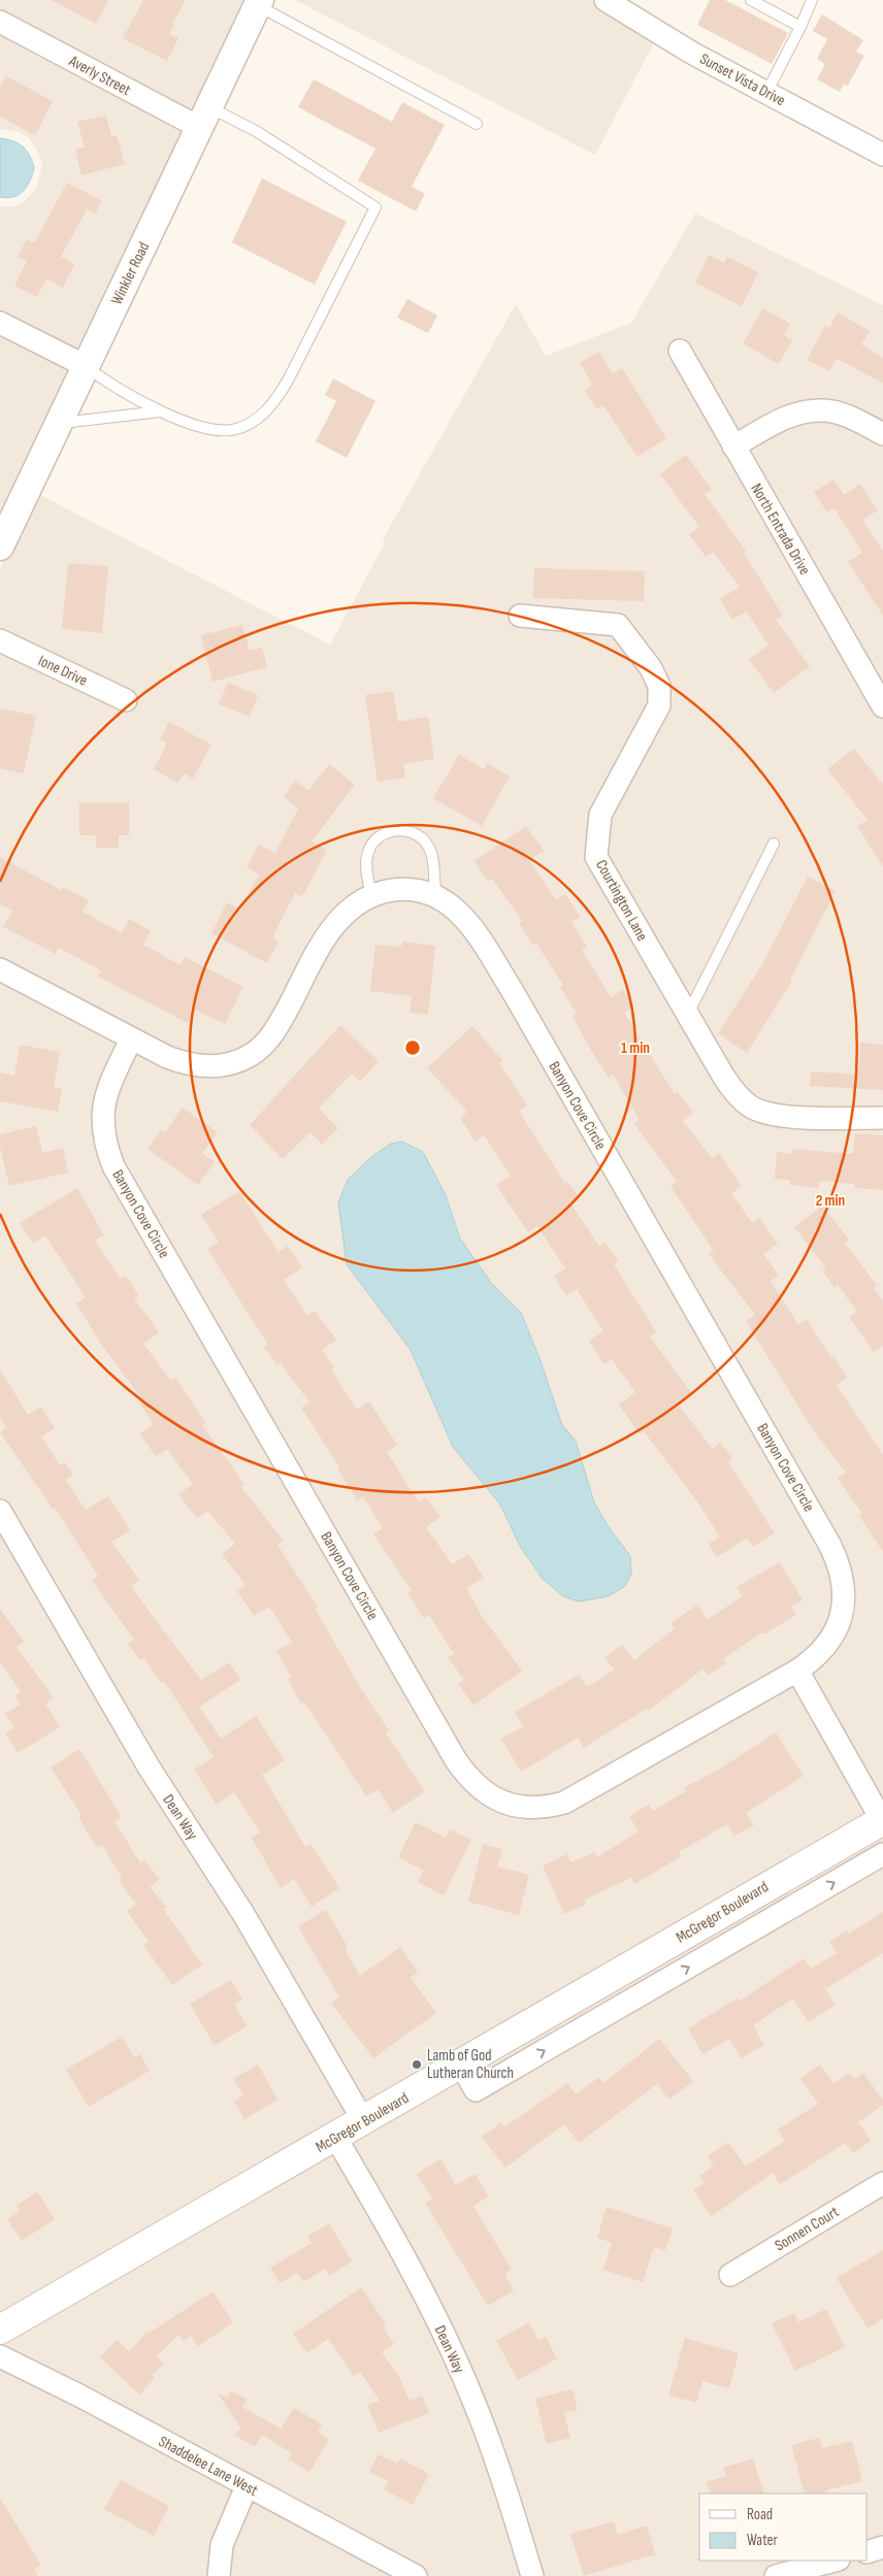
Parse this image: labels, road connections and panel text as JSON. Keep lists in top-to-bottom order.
{
  "streets": {
    "main road": ["McGregor Boulevard"],
    "street": [
      "Averly Street",
      "Sunset Vista Drive",
      "Winkler Road",
      "North Entrada Drive",
      "Ione Drive",
      "Courtington Lane",
      "Banyon Cove Circle",
      "Dean Way",
      "Sonnen Court",
      "Shaddelee Lane West"
    ]
  },
  "crossings": [
    ["Averly Street", "Winkler Road"],
    ["Dean Way", "McGregor Boulevard"]
  ],
  "places": ["Lamb of God Lutheran Church"],
  "legend": ["Road", "Water"],
  "rings": ["1 min", "2 min"]
}
